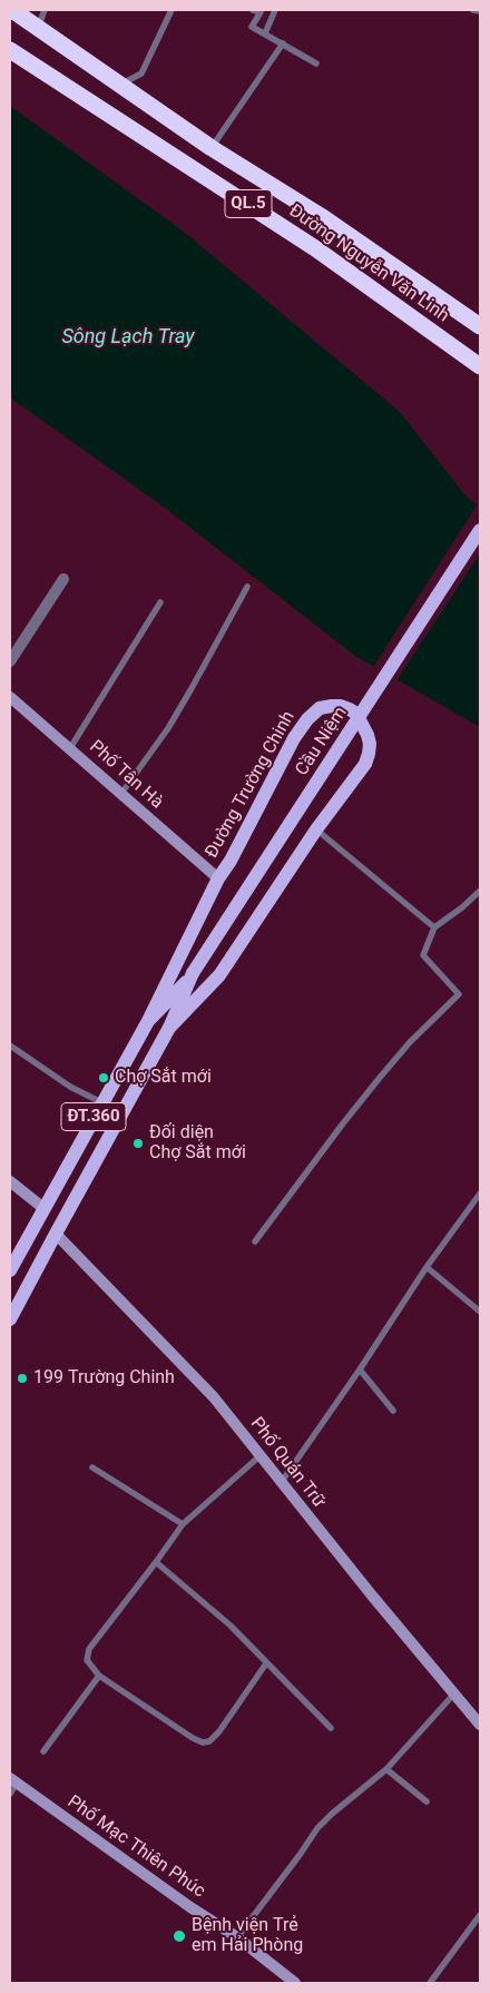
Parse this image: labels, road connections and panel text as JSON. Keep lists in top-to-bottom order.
{
  "streets": {
    "highway": ["QL.5", "Đường Nguyễn Văn Linh"],
    "main road": ["Cầu Niệm", "Đường Trường Chinh", "ĐT.360"],
    "street": ["Phố Tân Hà", "Phố Quán Trữ", "Phố Mạc Thiên Phúc"]
  },
  "crossings": [
    ["Cầu Niệm", "Đường Trường Chinh"],
    ["Phố Tân Hà", "Đường Trường Chinh"],
    ["Đường Trường Chinh", "Phố Quán Trữ"]
  ],
  "water": ["Sông Lạch Tray"],
  "places": [
    "Chợ Sắt mới",
    "Đối diện Chợ Sắt mới",
    "199 Trường Chinh",
    "Bệnh viện Trẻ em Hải Phòng"
  ]
}
